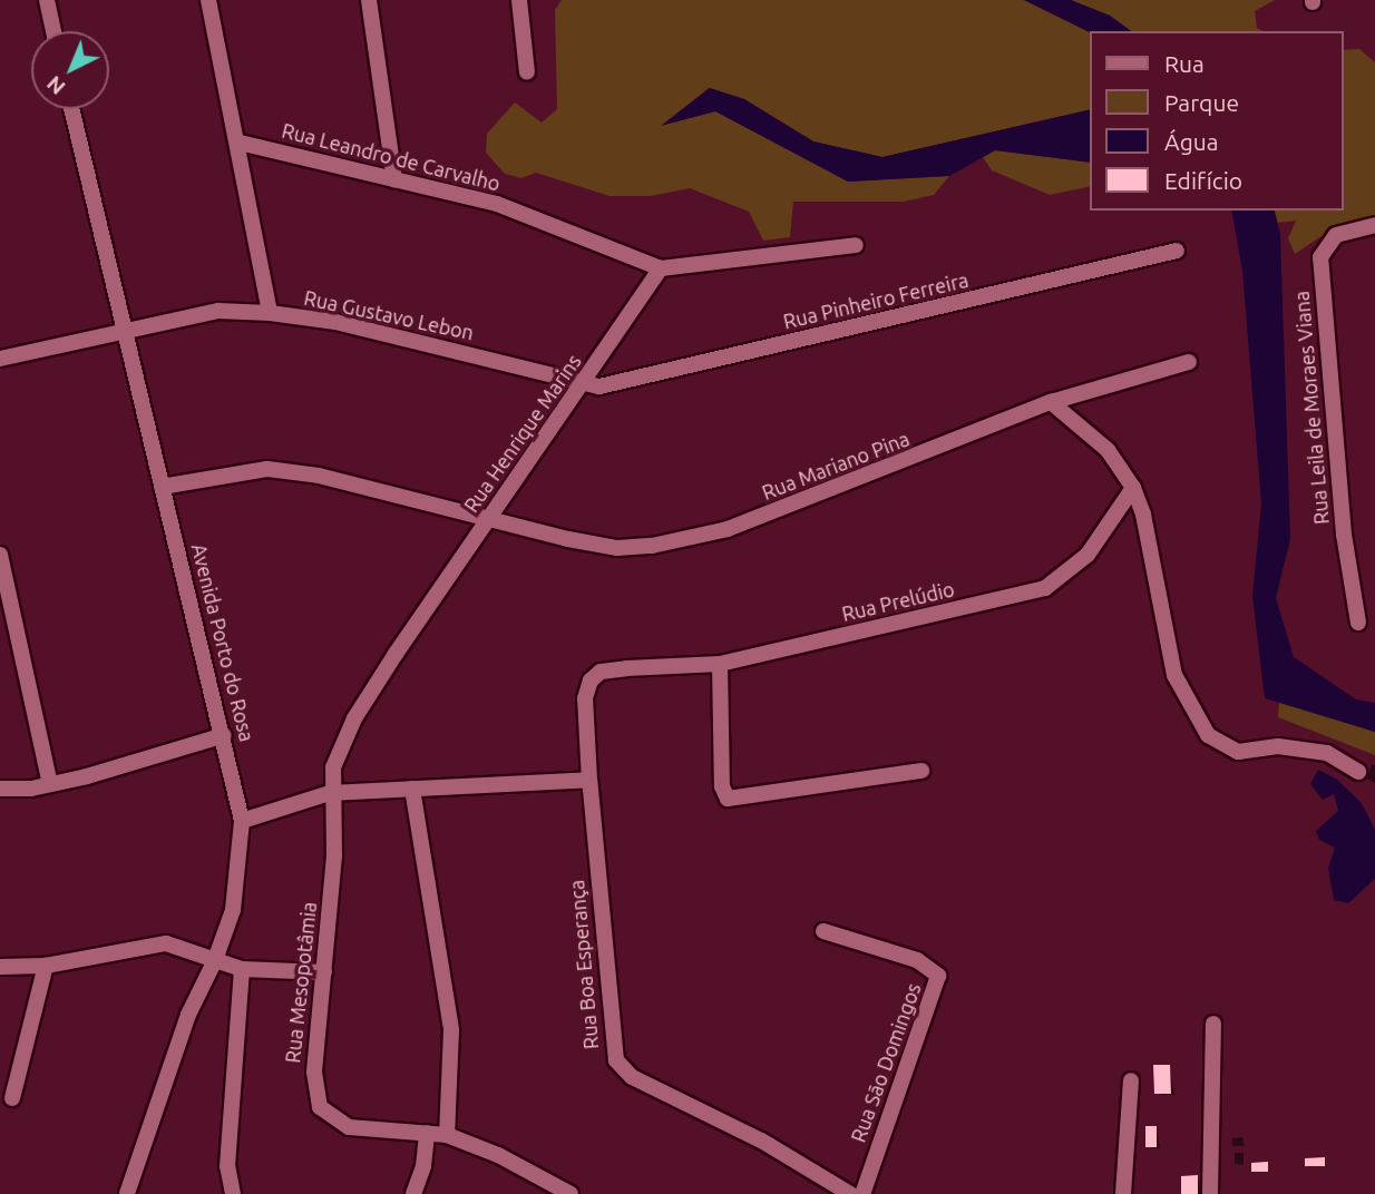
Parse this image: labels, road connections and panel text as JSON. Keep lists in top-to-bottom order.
{
  "streets": {
    "street": [
      "Rua Leandro de Carvalho",
      "Rua Pinheiro Ferreira",
      "Rua Gustavo Lebon",
      "Rua Leila de Moraes Viana",
      "Rua Henrique Marins",
      "Rua Mariano Pina",
      "Rua Prelúdio",
      "Avenida Porto do Rosa",
      "Rua Boa Esperança",
      "Rua Mesopotâmia",
      "Rua São Domingos"
    ]
  },
  "crossings": [
    ["Rua Leandro de Carvalho", "Rua Henrique Marins"],
    ["Rua Pinheiro Ferreira", "Rua Gustavo Lebon"],
    ["Rua Pinheiro Ferreira", "Rua Henrique Marins"],
    ["Rua Gustavo Lebon", "Rua Henrique Marins"],
    ["Rua Gustavo Lebon", "Avenida Porto do Rosa"],
    ["Rua Henrique Marins", "Rua Mariano Pina"],
    ["Rua Henrique Marins", "Rua Mesopotâmia"],
    ["Rua Mariano Pina", "Avenida Porto do Rosa"],
    ["Rua Prelúdio", "Rua Boa Esperança"]
  ],
  "legend": [
    "Rua",
    "Parque",
    "Água",
    "Edifício"
  ],
  "north": "bottom left"
}
